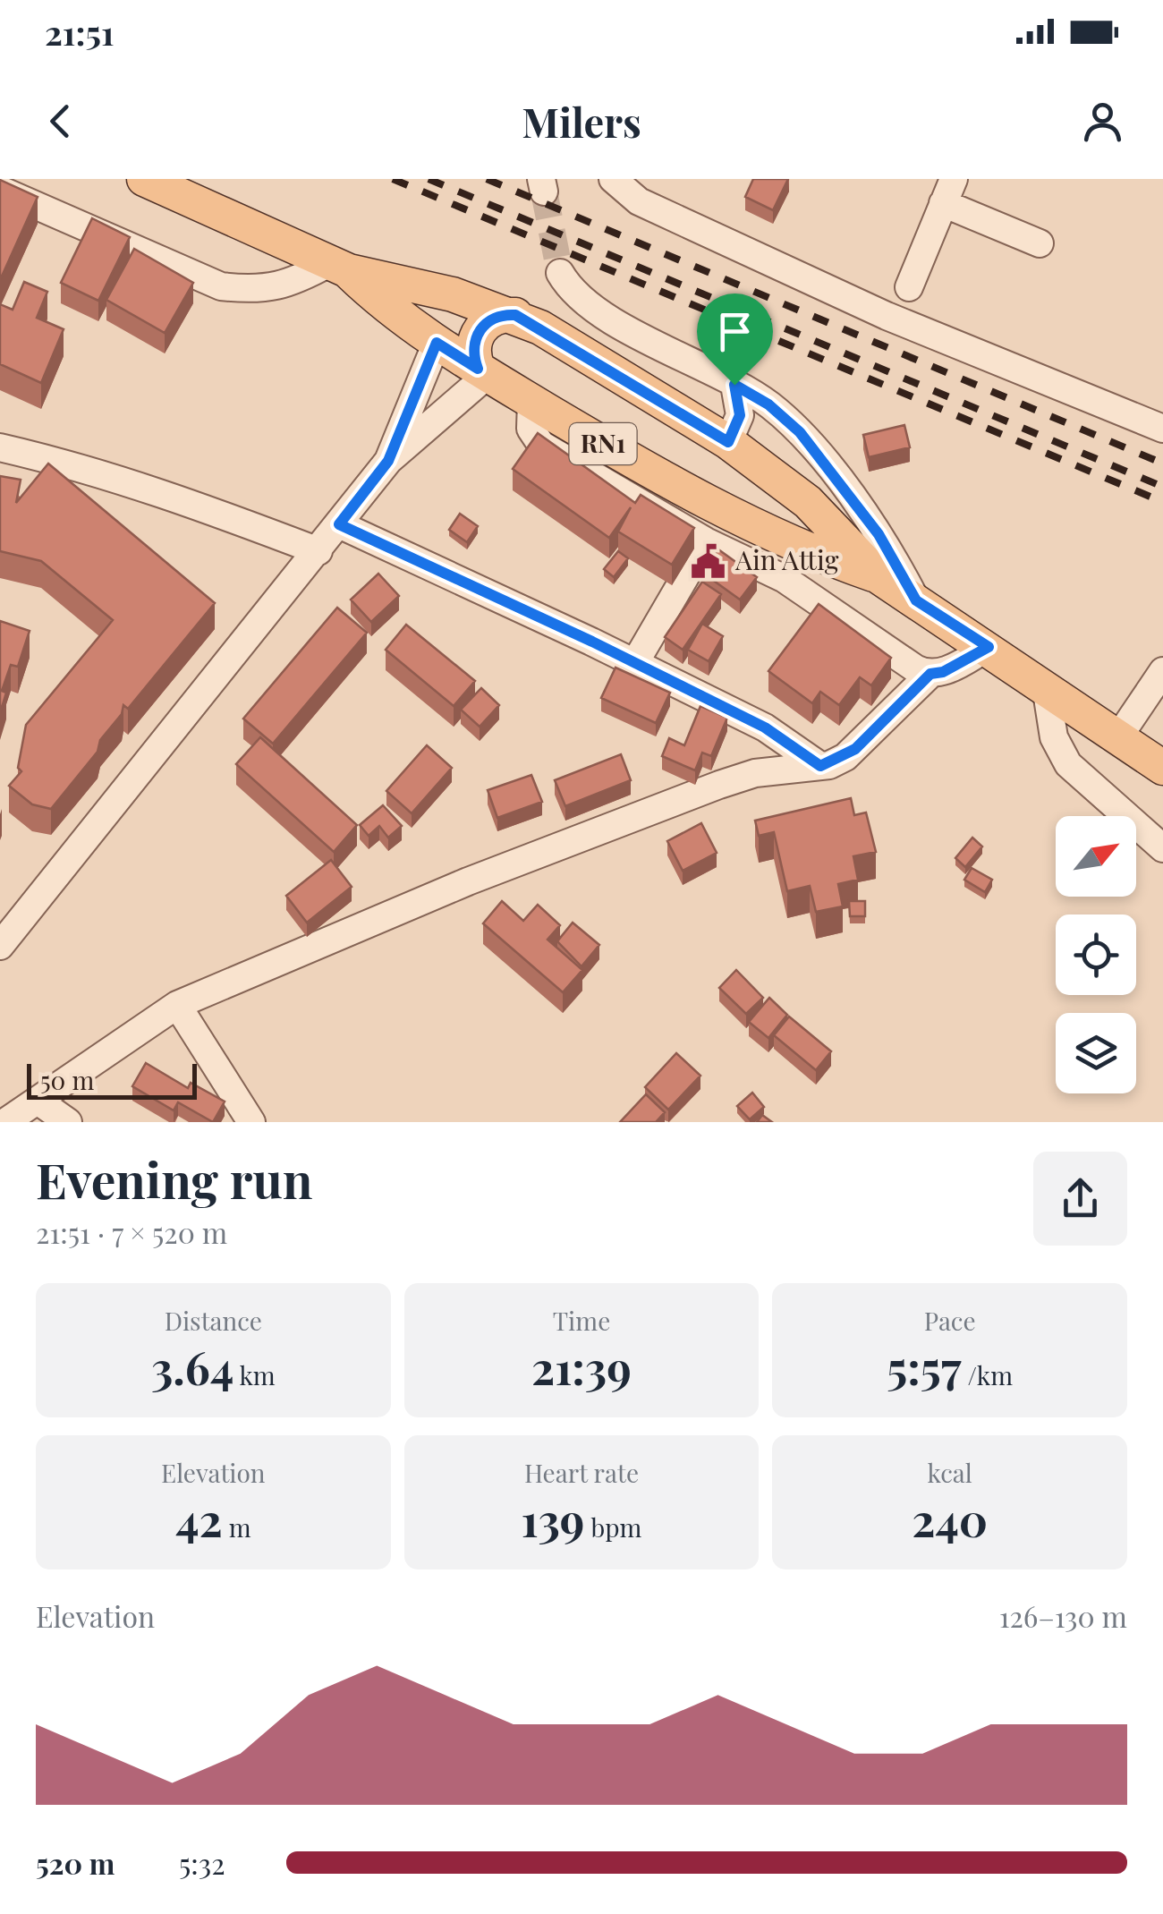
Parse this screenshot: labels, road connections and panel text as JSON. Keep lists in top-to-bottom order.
{
  "streets": {
    "main road": ["RN1"]
  },
  "places": {
    "public building": ["Ain Attig"]
  },
  "scale_bar": "50 m",
  "north": "top right",
  "page": {
    "status": "21:51",
    "header": "Milers",
    "scale": "50 m",
    "heading": ["Evening run", "21:51 · 7 × 520 m"],
    "stats": [
      ["Distance", "3.64 km"],
      ["Time", "21:39"],
      ["Pace", "5:57 /km"],
      ["Elevation", "42 m"],
      ["Heart rate", "139 bpm"],
      ["kcal", "240"]
    ],
    "chart": ["Elevation", "126–130 m"],
    "list": [
      {
        "name": "520 m",
        "note": "5:32"
      }
    ]
  }
}
